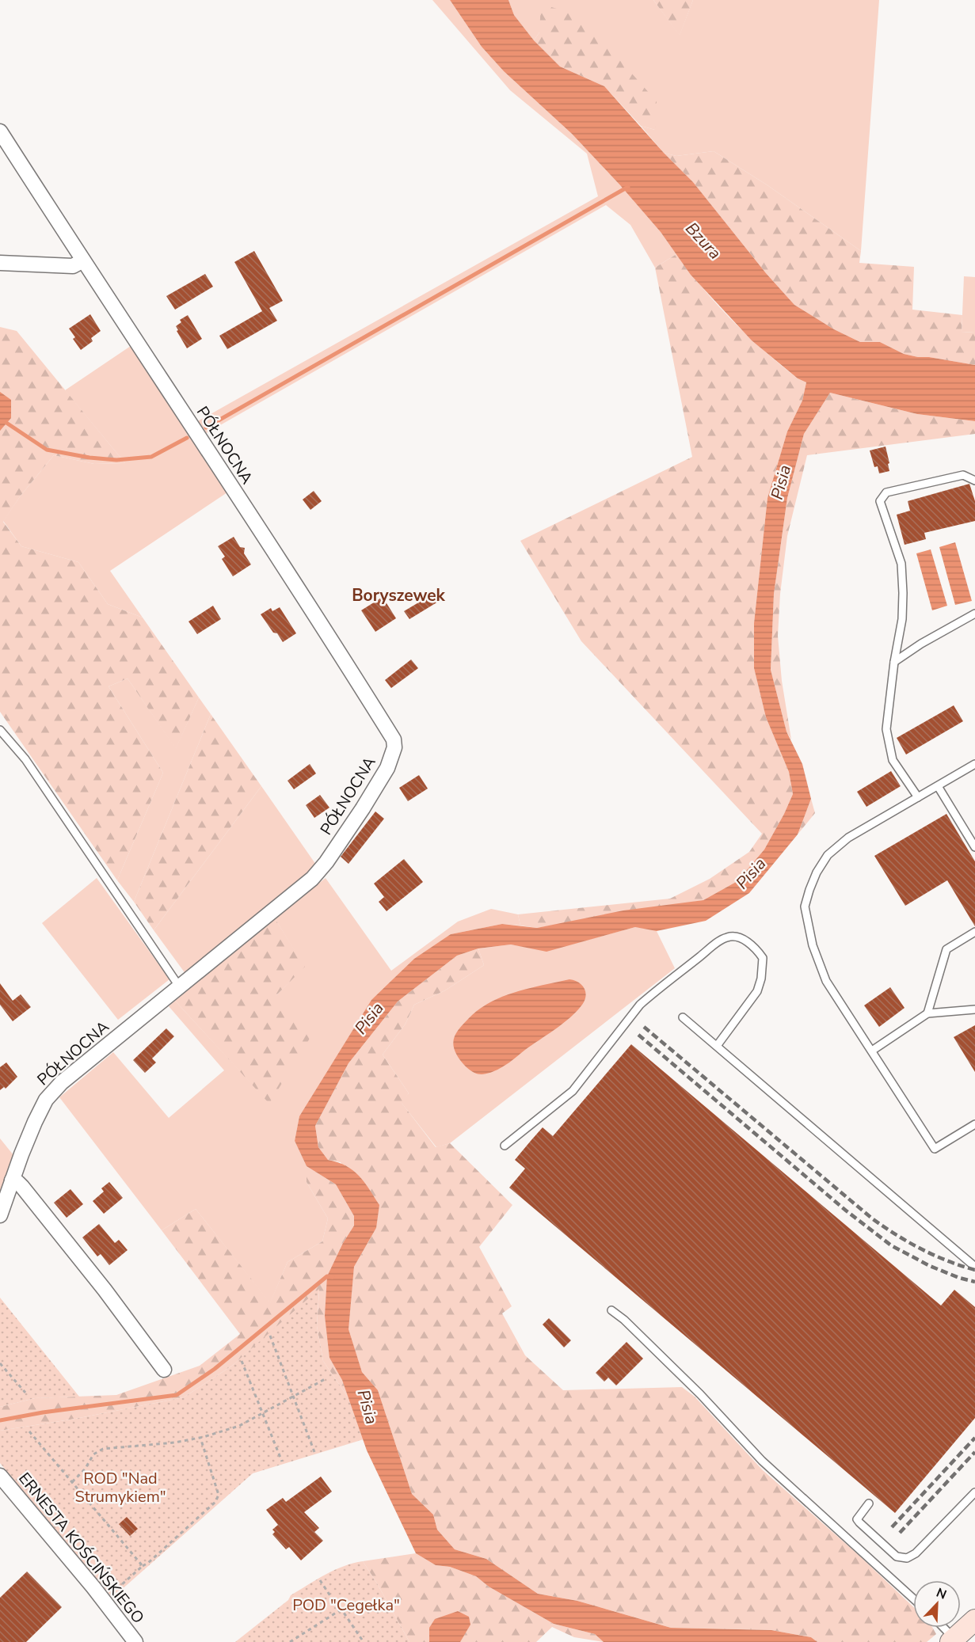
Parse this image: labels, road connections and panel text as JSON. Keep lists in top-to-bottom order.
{
  "streets": {
    "street": ["PÓŁNOCNA", "ERNESTA KOŚCIŃSKIEGO"]
  },
  "districts": ["Boryszewek"],
  "water": ["Bzura", "Pisia"],
  "parks": ["ROD \"Nad Strumykiem\"", "POD \"Cegełka\""],
  "north": "top right"
}
